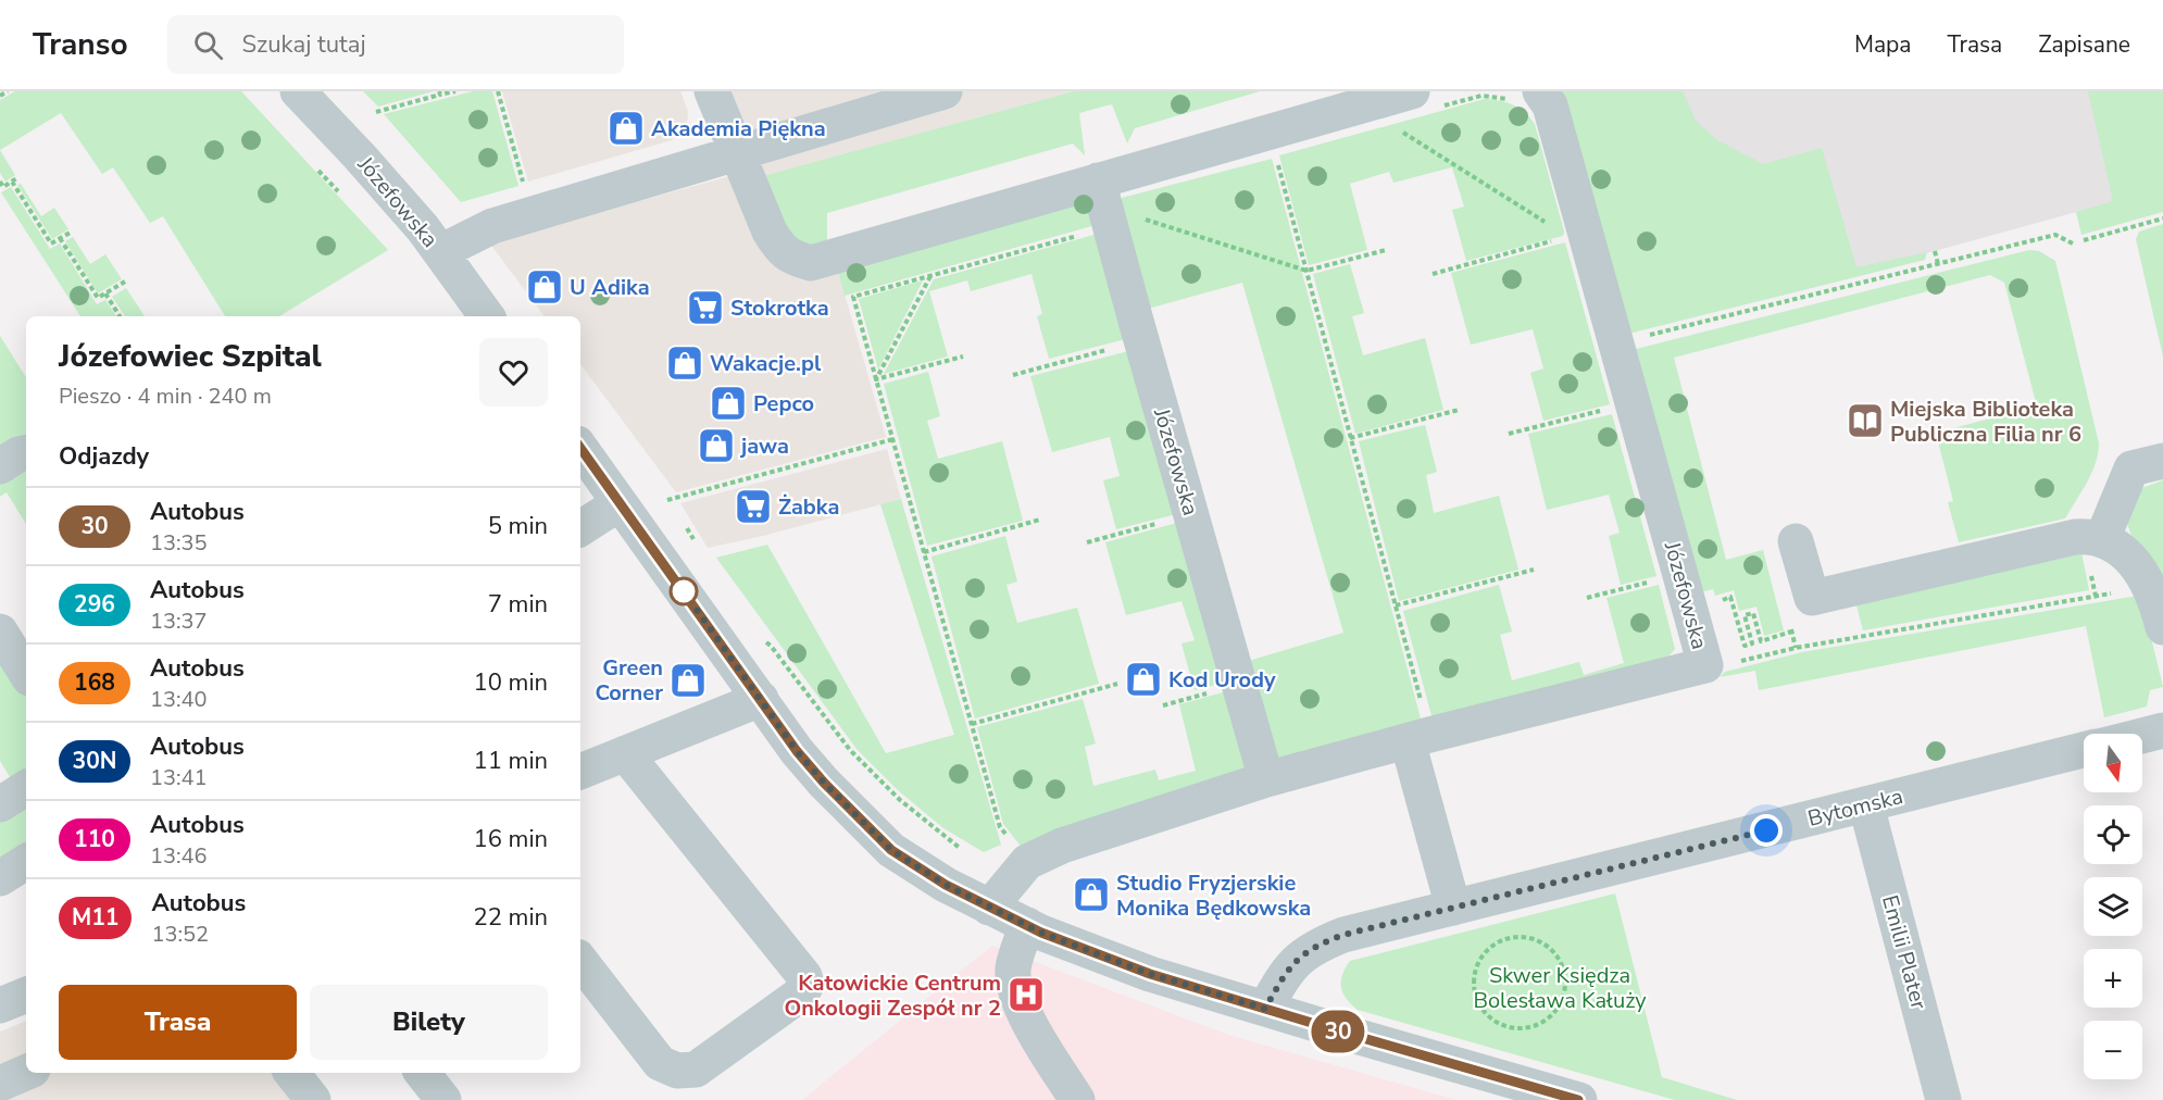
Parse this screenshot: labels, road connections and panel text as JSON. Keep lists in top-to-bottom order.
{
  "streets": {
    "street": ["Józefowska", "Bytomska", "Emilii Plater"]
  },
  "crossings": [
    ["Bytomska", "Emilii Plater"]
  ],
  "parks": ["Skwer Księdza Bolesława Kałuży"],
  "places": {
    "shop": [
      "Akademia Piękna",
      "U Adika",
      "Wakacje.pl",
      "Pepco",
      "jawa",
      "Kod Urody",
      "Green Corner",
      "Studio Fryzjerskie Monika Będkowska"
    ],
    "supermarket": ["Stokrotka", "Żabka"],
    "library": ["Miejska Biblioteka Publiczna Filia nr 6"],
    "hospital": ["Katowickie Centrum Onkologii Zespół nr 2"]
  },
  "lines": ["bus line 30"],
  "north": "bottom",
  "page": {
    "header": "Transo",
    "search": "Szukaj tutaj",
    "nav": ["Mapa", "Trasa", "Zapisane"],
    "on_map": "30",
    "heading": [
      ["Józefowiec Szpital", "Pieszo · 4 min · 240 m"],
      "Odjazdy"
    ],
    "list": [
      {
        "mark": "30",
        "name": "Autobus",
        "note": "13:35",
        "value": "5 min"
      },
      {
        "mark": "296",
        "name": "Autobus",
        "note": "13:37",
        "value": "7 min"
      },
      {
        "mark": "168",
        "name": "Autobus",
        "note": "13:40",
        "value": "10 min"
      },
      {
        "mark": "30N",
        "name": "Autobus",
        "note": "13:41",
        "value": "11 min"
      },
      {
        "mark": "110",
        "name": "Autobus",
        "note": "13:46",
        "value": "16 min"
      },
      {
        "mark": "M11",
        "name": "Autobus",
        "note": "13:52",
        "value": "22 min"
      }
    ],
    "map_buttons": ["+", "−"],
    "buttons": ["Trasa", "Bilety"]
  }
}
